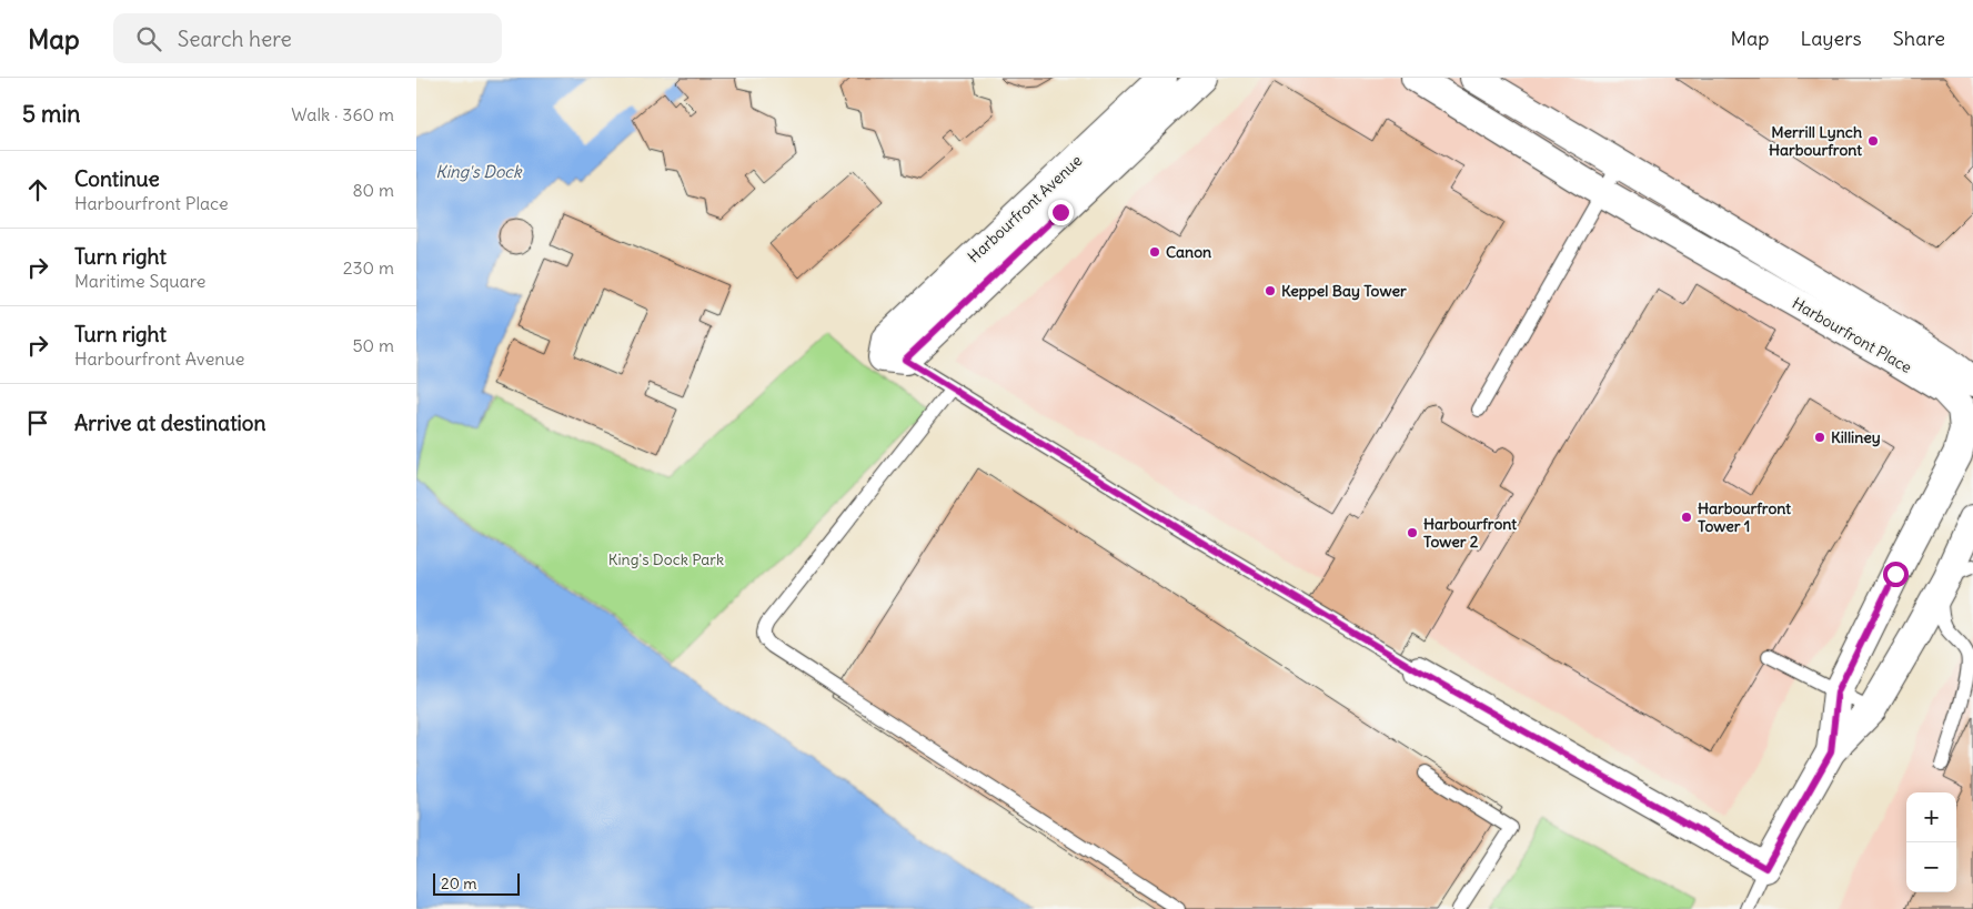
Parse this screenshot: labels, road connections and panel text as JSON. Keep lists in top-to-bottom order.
{
  "streets": {
    "street": ["Harbourfront Avenue", "Harbourfront Place"]
  },
  "water": ["King's Dock"],
  "parks": ["King's Dock Park"],
  "places": [
    "Merrill Lynch Harbourfront",
    "Canon",
    "Keppel Bay Tower",
    "Killiney",
    "Harbourfront Tower 1",
    "Harbourfront Tower 2"
  ],
  "scale_bar": "20 m",
  "page": {
    "header": "Map",
    "search": "Search here",
    "nav": ["Map", "Layers", "Share"],
    "heading": ["5 min", "Walk · 360 m"],
    "list": [
      ["Continue", "Harbourfront Place", "80 m"],
      ["Turn right", "Maritime Square", "230 m"],
      ["Turn right", "Harbourfront Avenue", "50 m"],
      "Arrive at destination"
    ],
    "map_buttons": ["+", "−"],
    "scale": "20 m"
  }
}
